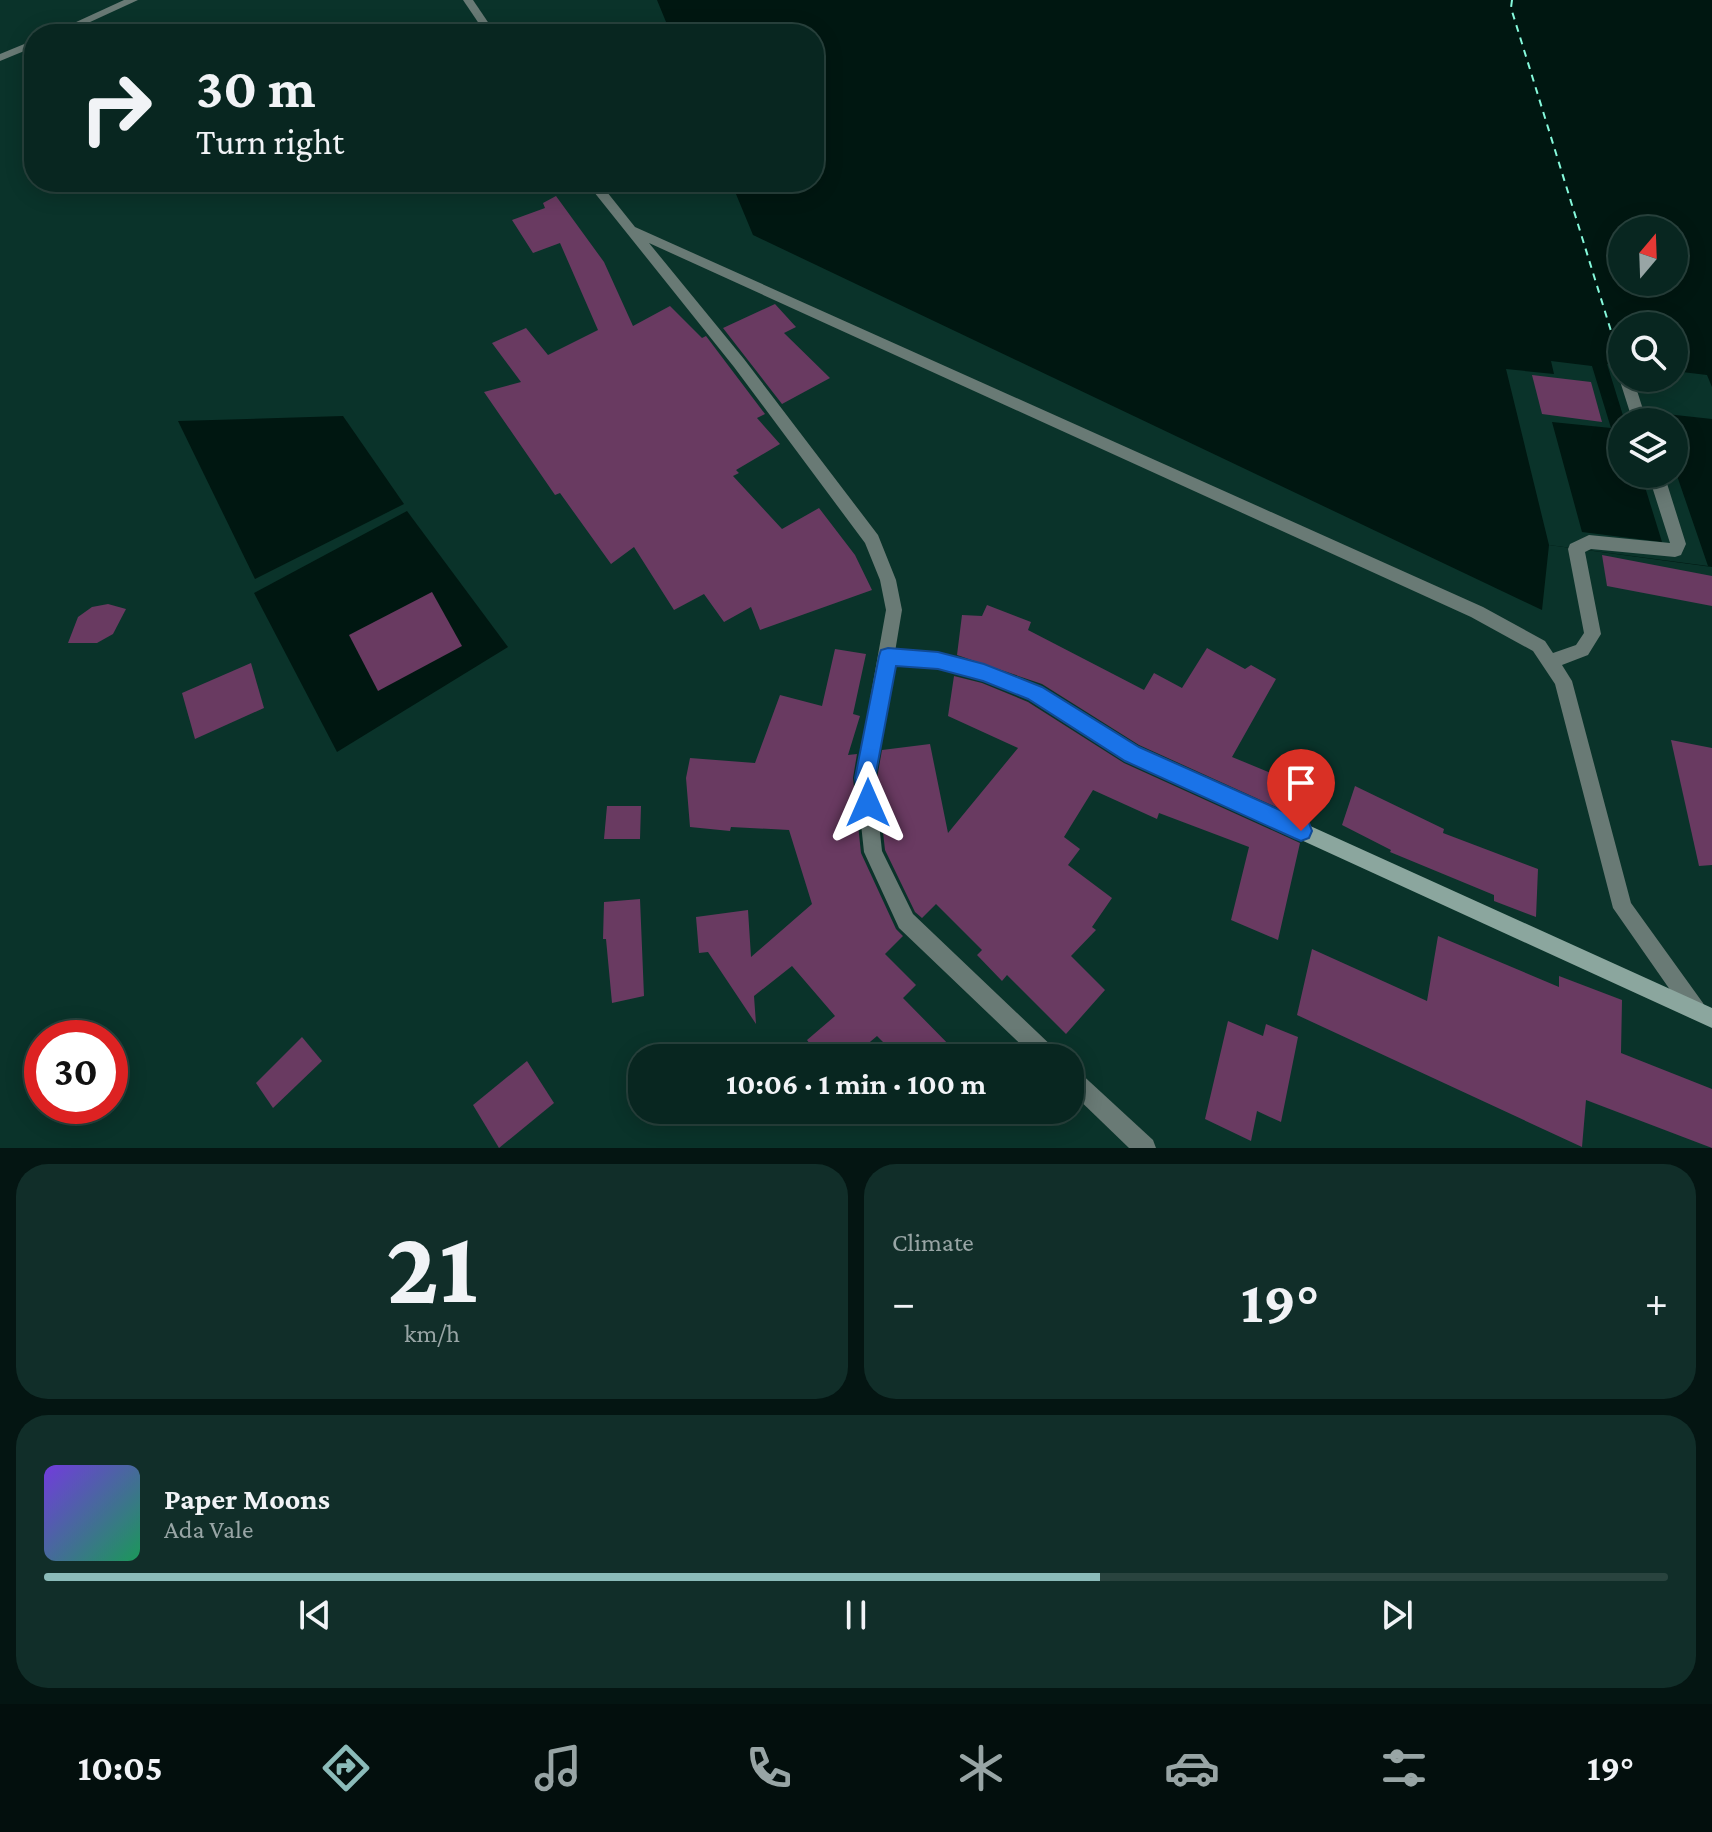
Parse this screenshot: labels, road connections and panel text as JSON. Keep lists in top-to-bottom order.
{
  "north": "top",
  "page": {
    "turn": ["30 m", "Turn right"],
    "limit": "30",
    "trip": "10:06 · 1 min · 100 m",
    "tile": [
      ["21", "km/h"],
      "Climate"
    ],
    "heat": ["−", "19°", "+"],
    "song": ["Paper Moons", "Ada Vale"],
    "tabs": ["10:05", "19°"]
  }
}
